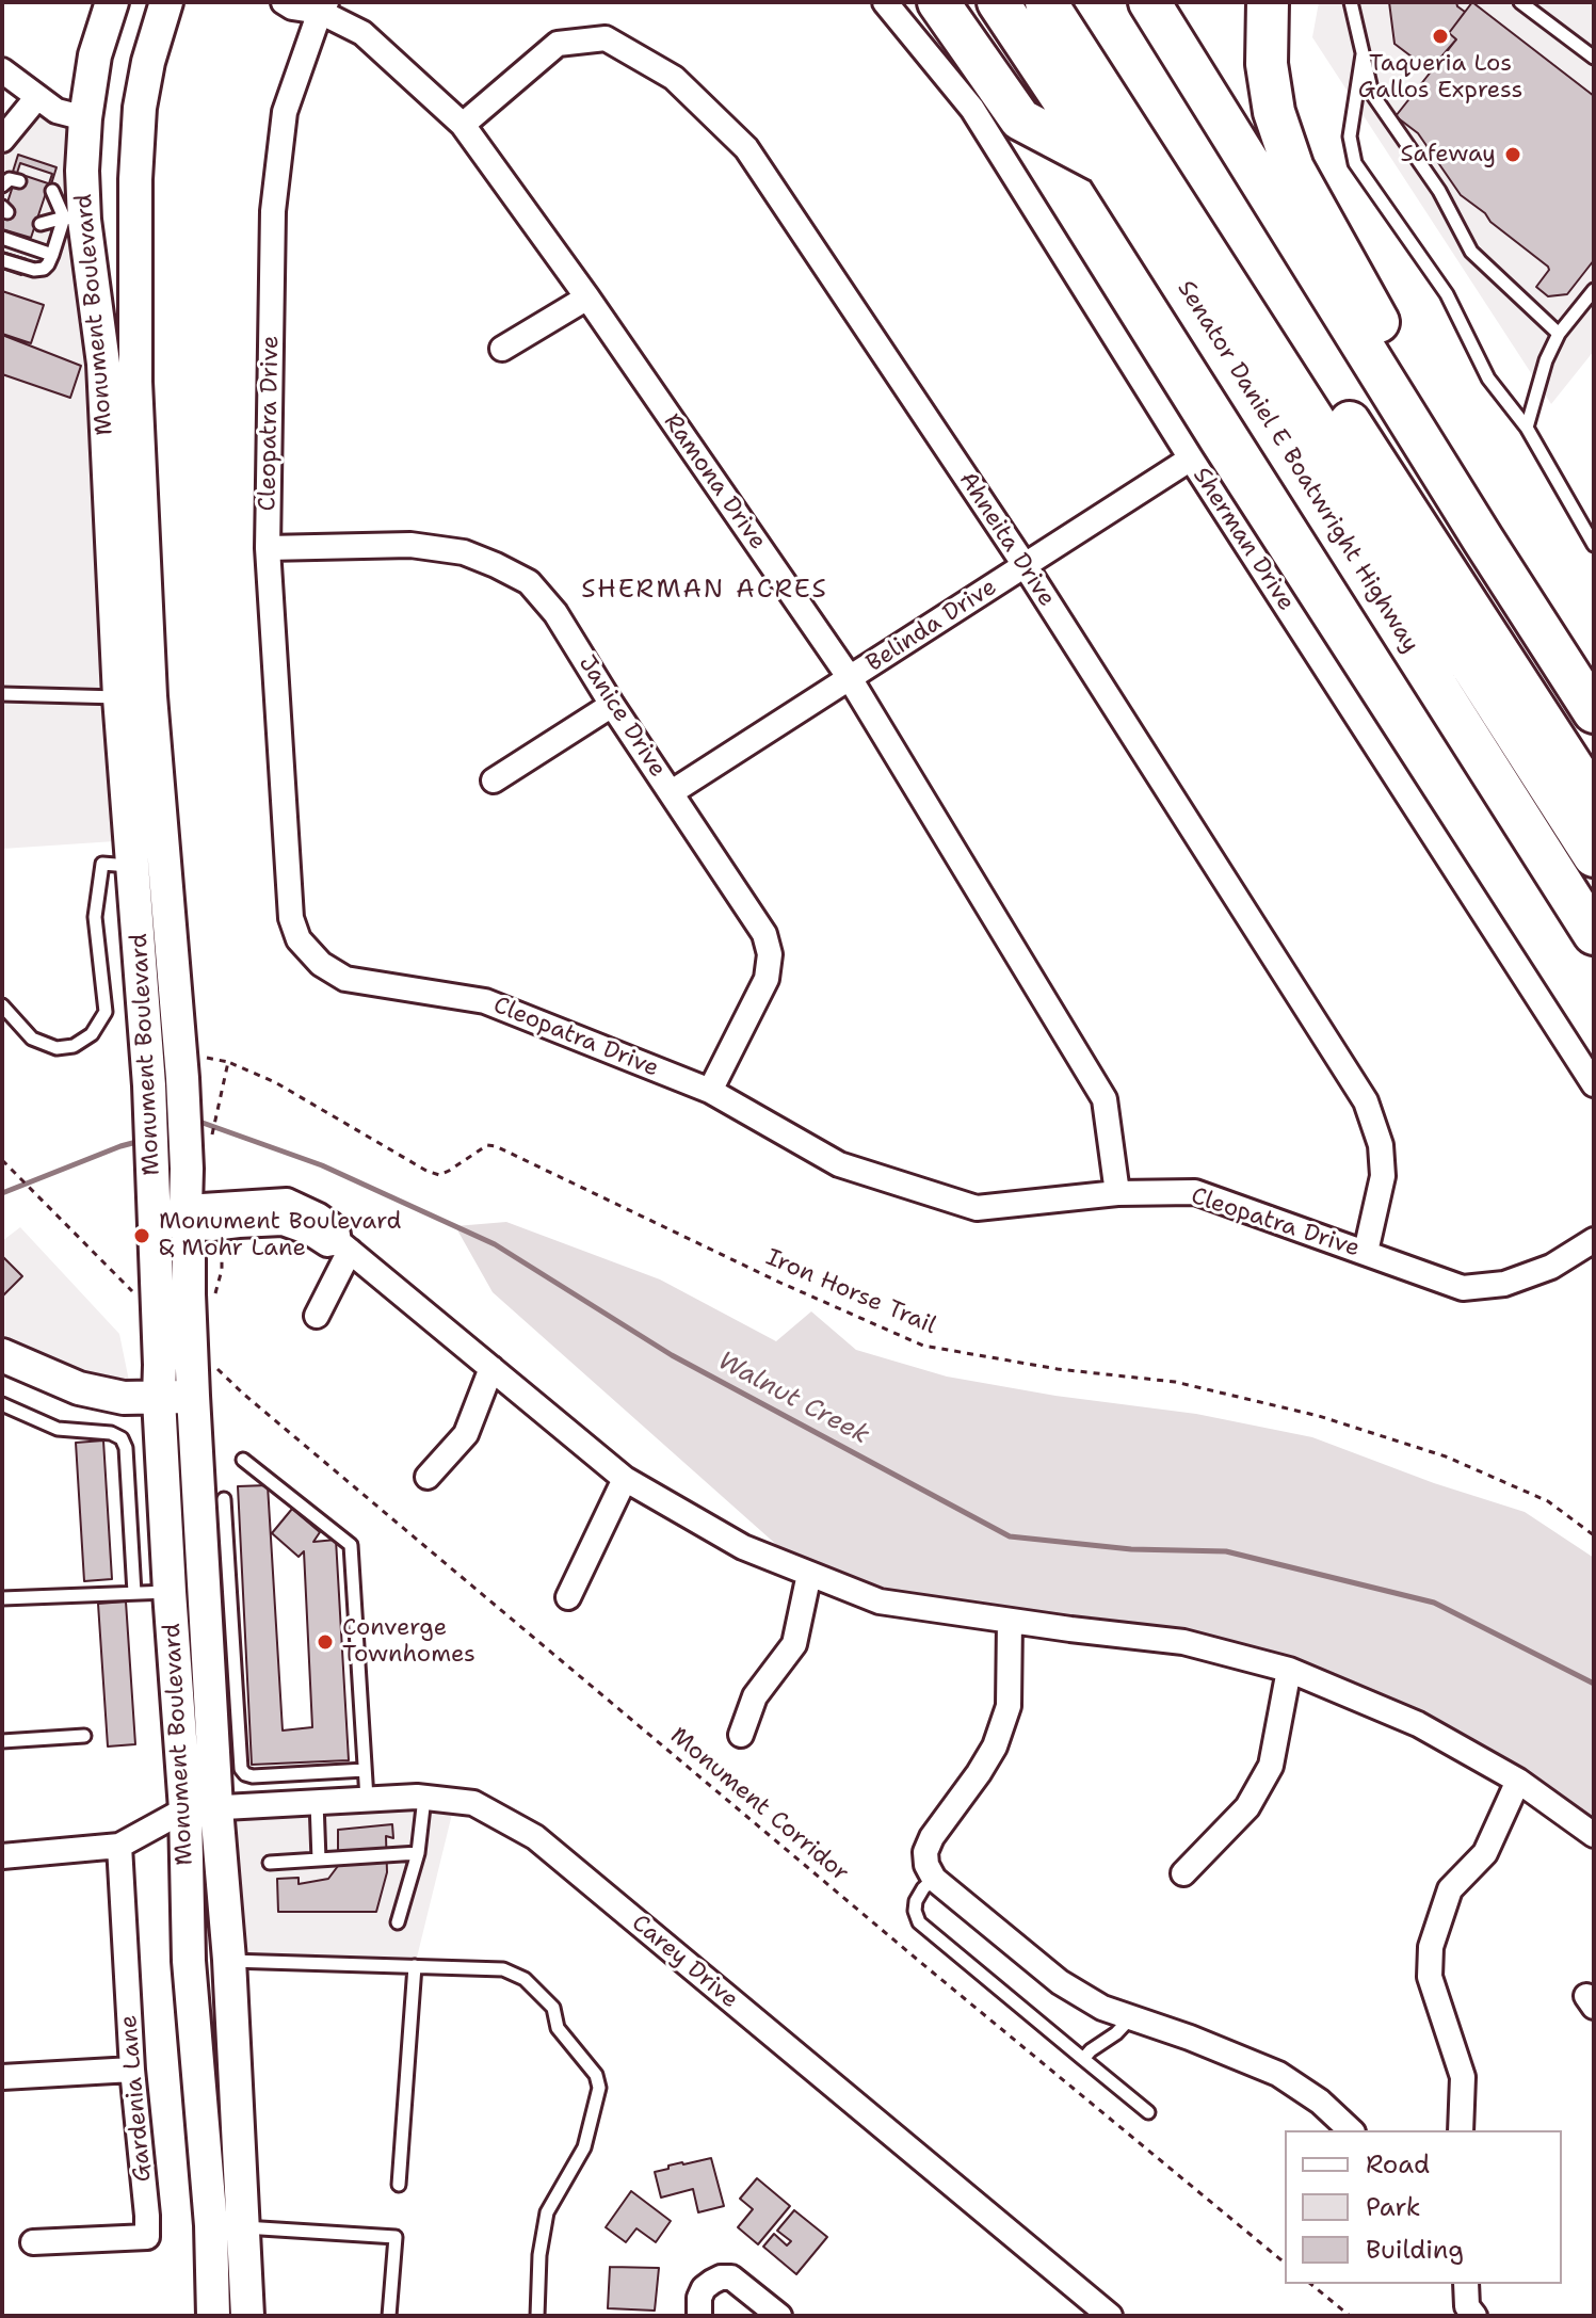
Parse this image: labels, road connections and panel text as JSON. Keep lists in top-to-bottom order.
{
  "streets": {
    "highway": ["Senator Daniel E Boatwright Highway"],
    "main road": ["Monument Boulevard"],
    "street": [
      "Cleopatra Drive",
      "Ramona Drive",
      "Ahneita Drive",
      "Sherman Drive",
      "Belinda Drive",
      "Janice Drive",
      "Carey Drive",
      "Gardenia Lane"
    ],
    "path": ["Iron Horse Trail", "Monument Corridor"]
  },
  "crossings": [
    ["Monument Boulevard", "Iron Horse Trail"],
    ["Monument Boulevard", "Carey Drive"],
    ["Cleopatra Drive", "Ramona Drive"],
    ["Cleopatra Drive", "Ahneita Drive"],
    ["Cleopatra Drive", "Janice Drive"],
    ["Ramona Drive", "Ahneita Drive"],
    ["Ramona Drive", "Belinda Drive"],
    ["Ahneita Drive", "Belinda Drive"],
    ["Sherman Drive", "Belinda Drive"],
    ["Belinda Drive", "Janice Drive"]
  ],
  "districts": ["SHERMAN ACRES"],
  "water": ["Walnut Creek"],
  "places": [
    "Taqueria Los Gallos Express",
    "Safeway",
    "Monument Boulevard & Mohr Lane",
    "Converge Townhomes"
  ],
  "legend": ["Road", "Park", "Building"]
}
